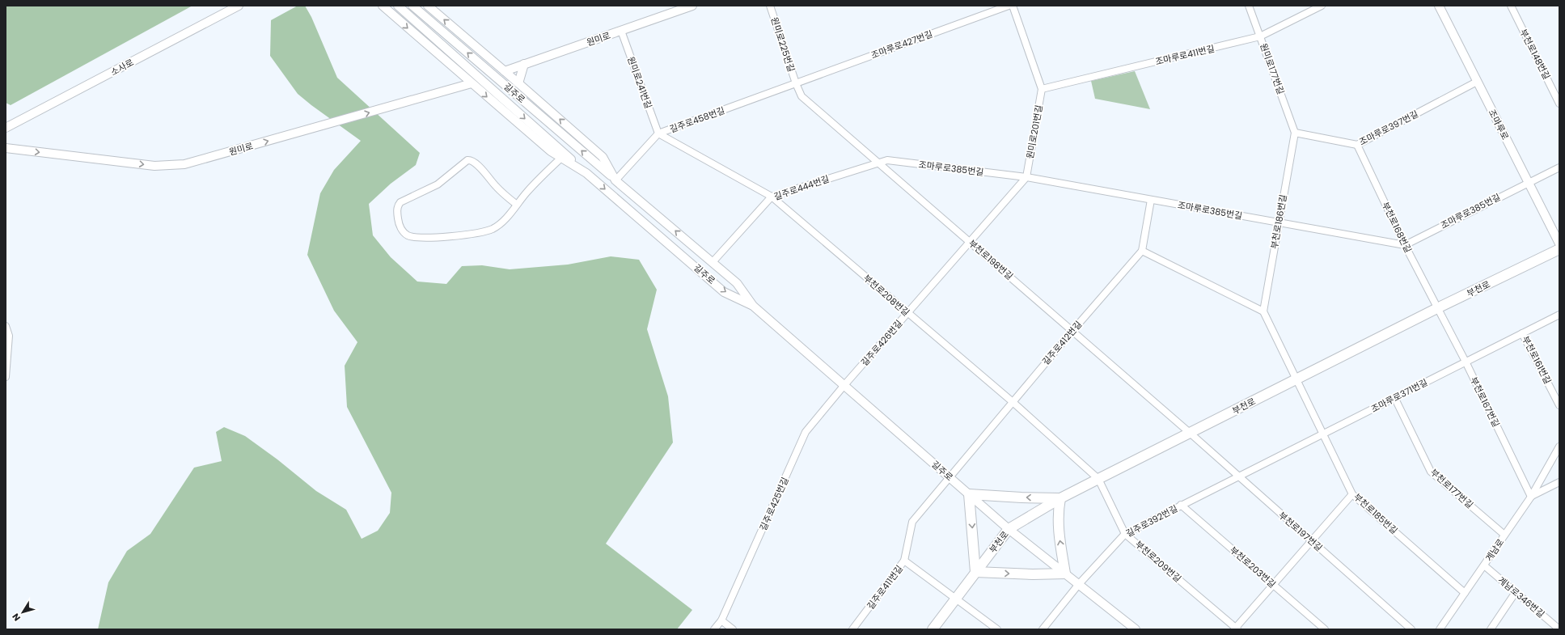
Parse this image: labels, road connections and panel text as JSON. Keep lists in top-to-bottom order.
{
  "streets": {
    "main road": ["부천로"],
    "street": [
      "원미로",
      "원미로225번길",
      "조마루로427번길",
      "부천로148번길",
      "조마루로411번길",
      "소사로",
      "원미로177번길",
      "원미로241번길",
      "길주로",
      "길주로458번길",
      "조마루로",
      "조마루로397번길",
      "원미로201번길",
      "조마루로385번길",
      "길주로444번길",
      "부천로186번길",
      "부천로168번길",
      "부천로198번길",
      "부천로208번길",
      "길주로426번길",
      "길주로412번길",
      "부천로161번길",
      "조마루로371번길",
      "부천로167번길",
      "부천로177번길",
      "길주로425번길",
      "부천로185번길",
      "길주로392번길",
      "부천로197번길",
      "계남로",
      "부천로209번길",
      "부천로203번길",
      "길주로411번길",
      "계남로346번길"
    ]
  },
  "crossings": [
    ["원미로", "원미로241번길"],
    ["원미로", "길주로"],
    ["원미로225번길", "조마루로427번길"],
    ["원미로225번길", "길주로458번길"],
    ["원미로225번길", "부천로198번길"],
    ["조마루로427번길", "길주로458번길"],
    ["조마루로427번길", "부천로198번길"],
    ["조마루로411번길", "원미로177번길"],
    ["조마루로411번길", "원미로201번길"],
    ["원미로177번길", "조마루로397번길"],
    ["원미로177번길", "부천로186번길"],
    ["원미로241번길", "길주로458번길"],
    ["원미로241번길", "부천로208번길"],
    ["길주로", "길주로458번길"],
    ["길주로", "길주로444번길"],
    ["길주로", "부천로"],
    ["길주로", "길주로426번길"],
    ["길주로", "길주로412번길"],
    ["길주로", "길주로425번길"],
    ["길주로", "길주로392번길"],
    ["길주로", "길주로411번길"],
    ["길주로458번길", "부천로198번길"],
    ["길주로458번길", "부천로208번길"],
    ["조마루로", "조마루로397번길"],
    ["조마루로", "조마루로385번길"],
    ["조마루로397번길", "부천로186번길"],
    ["조마루로397번길", "부천로168번길"],
    ["원미로201번길", "조마루로385번길"],
    ["조마루로385번길", "길주로444번길"],
    ["조마루로385번길", "부천로186번길"],
    ["조마루로385번길", "부천로168번길"],
    ["조마루로385번길", "부천로198번길"],
    ["길주로444번길", "부천로198번길"],
    ["길주로444번길", "부천로208번길"],
    ["부천로168번길", "부천로"],
    ["부천로168번길", "부천로167번길"],
    ["부천로198번길", "부천로"],
    ["부천로198번길", "길주로426번길"],
    ["부천로198번길", "길주로412번길"],
    ["부천로198번길", "부천로197번길"],
    ["부천로", "부천로208번길"],
    ["부천로", "부천로167번길"],
    ["부천로", "부천로185번길"],
    ["부천로", "부천로197번길"],
    ["부천로", "부천로209번길"],
    ["부천로208번길", "길주로426번길"],
    ["부천로208번길", "길주로412번길"],
    ["부천로208번길", "부천로209번길"],
    ["길주로426번길", "길주로425번길"],
    ["길주로412번길", "길주로411번길"],
    ["부천로161번길", "조마루로371번길"],
    ["조마루로371번길", "부천로167번길"],
    ["조마루로371번길", "부천로177번길"],
    ["조마루로371번길", "부천로185번길"],
    ["조마루로371번길", "길주로392번길"],
    ["조마루로371번길", "부천로197번길"],
    ["부천로167번길", "계남로"],
    ["부천로177번길", "계남로"],
    ["부천로185번길", "계남로"],
    ["길주로392번길", "부천로197번길"],
    ["길주로392번길", "부천로209번길"],
    ["길주로392번길", "부천로203번길"],
    ["계남로", "계남로346번길"]
  ],
  "one_way": ["원미로"],
  "north": "bottom left"
}
